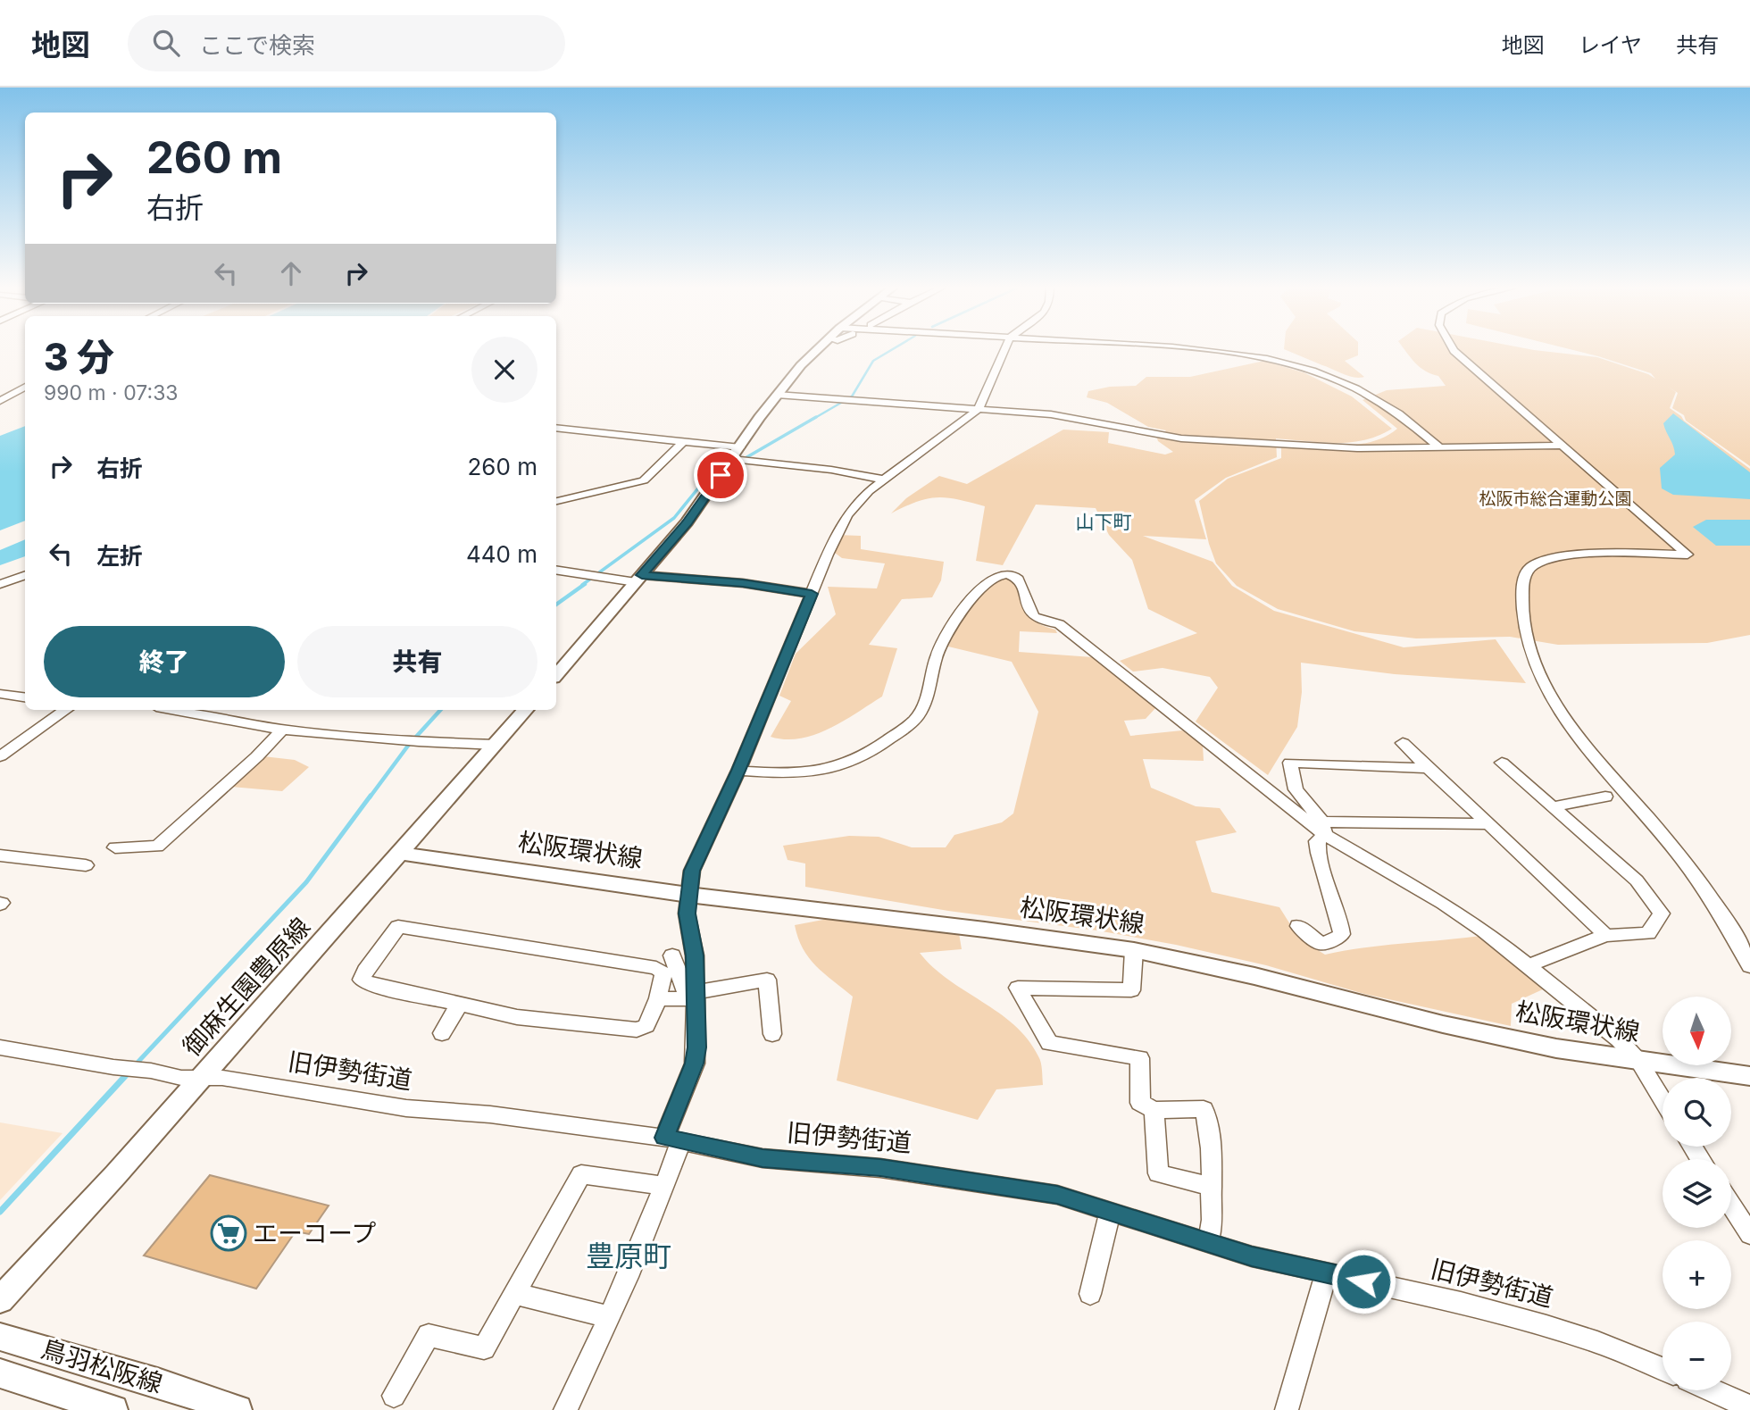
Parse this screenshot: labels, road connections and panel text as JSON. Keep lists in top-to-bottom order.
{
  "streets": {
    "main road": ["松阪環状線", "御麻生園豊原線", "鳥羽松阪線"],
    "street": ["旧伊勢街道"]
  },
  "crossings": [
    ["松阪環状線", "御麻生園豊原線"],
    ["御麻生園豊原線", "旧伊勢街道"]
  ],
  "districts": ["山下町", "豊原町"],
  "parks": ["松阪市総合運動公園"],
  "places": {
    "supermarket": ["エーコープ"]
  },
  "north": "bottom",
  "page": {
    "header": "地図",
    "search": "ここで検索",
    "nav": ["地図", "レイヤ", "共有"],
    "turn": ["260 m", "右折"],
    "heading": ["3 分", "990 m · 07:33"],
    "list": [
      {
        "name": "右折",
        "value": "260 m"
      },
      {
        "name": "左折",
        "value": "440 m"
      }
    ],
    "buttons": ["終了", "共有"],
    "map_buttons": ["+", "−"]
  }
}
